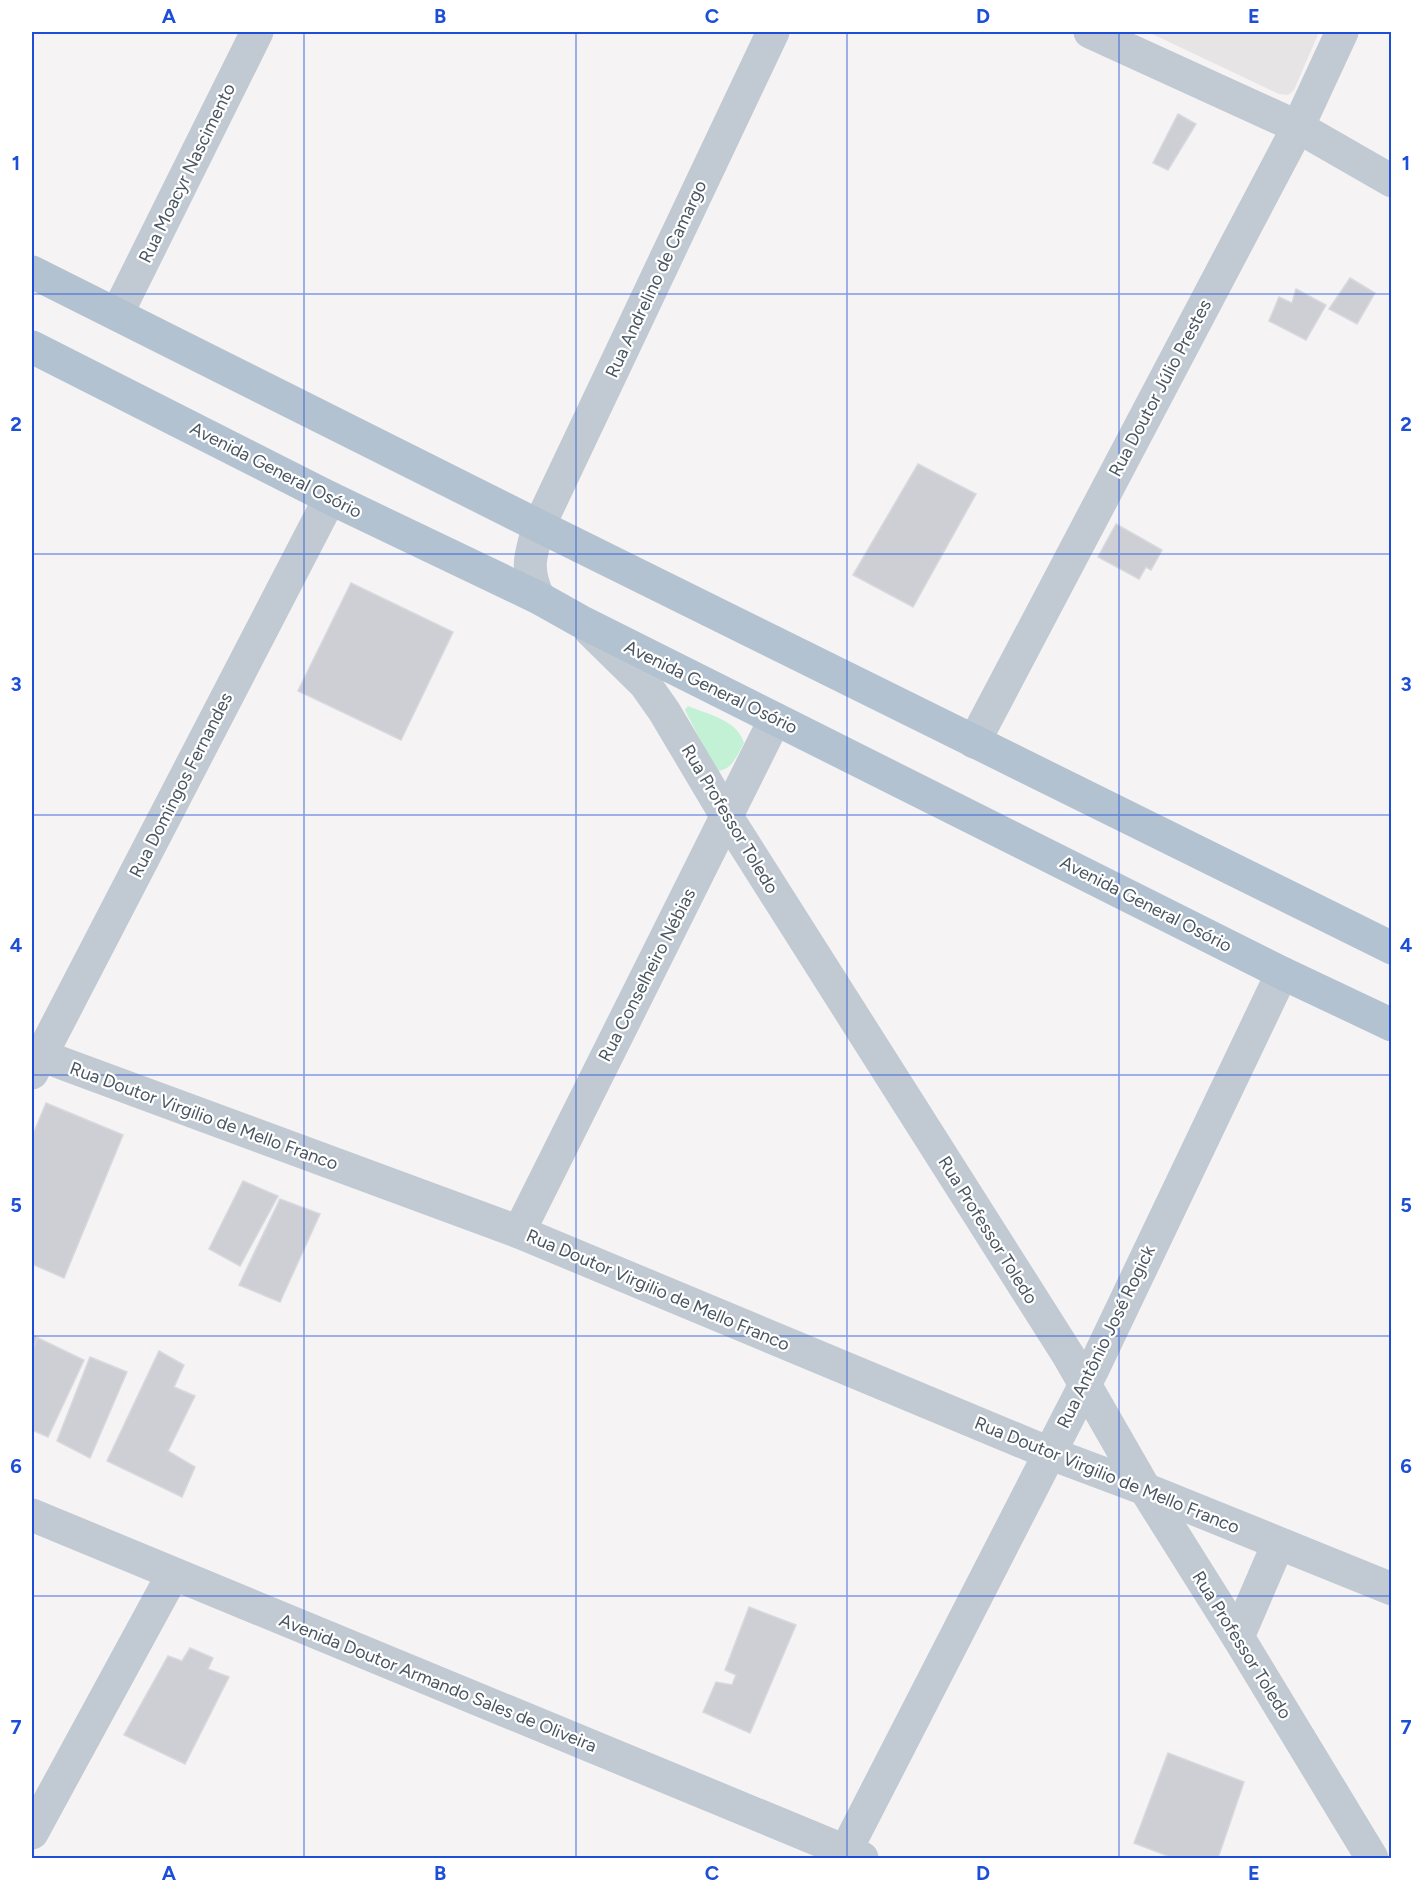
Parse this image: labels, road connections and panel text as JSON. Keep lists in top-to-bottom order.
{
  "streets": {
    "main road": ["Avenida General Osório"],
    "street": [
      "Rua Moacyr Nascimento",
      "Rua Andrelino de Camargo",
      "Rua Doutor Júlio Prestes",
      "Rua Domingos Fernandes",
      "Rua Professor Toledo",
      "Rua Conselheiro Nébias",
      "Rua Doutor Virgilio de Mello Franco",
      "Rua Antônio José Rogick",
      "Avenida Doutor Armando Sales de Oliveira"
    ]
  },
  "crossings": [
    ["Rua Andrelino de Camargo", "Avenida General Osório"],
    ["Avenida General Osório", "Rua Domingos Fernandes"],
    ["Avenida General Osório", "Rua Professor Toledo"],
    ["Avenida General Osório", "Rua Conselheiro Nébias"],
    ["Avenida General Osório", "Rua Antônio José Rogick"],
    ["Rua Domingos Fernandes", "Rua Doutor Virgilio de Mello Franco"],
    ["Rua Professor Toledo", "Rua Conselheiro Nébias"],
    ["Rua Professor Toledo", "Rua Doutor Virgilio de Mello Franco"],
    ["Rua Professor Toledo", "Rua Antônio José Rogick"],
    ["Rua Conselheiro Nébias", "Rua Doutor Virgilio de Mello Franco"],
    ["Rua Doutor Virgilio de Mello Franco", "Rua Antônio José Rogick"],
    ["Rua Antônio José Rogick", "Avenida Doutor Armando Sales de Oliveira"]
  ],
  "grid": {
    "columns": [
      "A",
      "B",
      "C",
      "D",
      "E"
    ],
    "rows": [
      "1",
      "2",
      "3",
      "4",
      "5",
      "6",
      "7"
    ]
  }
}
